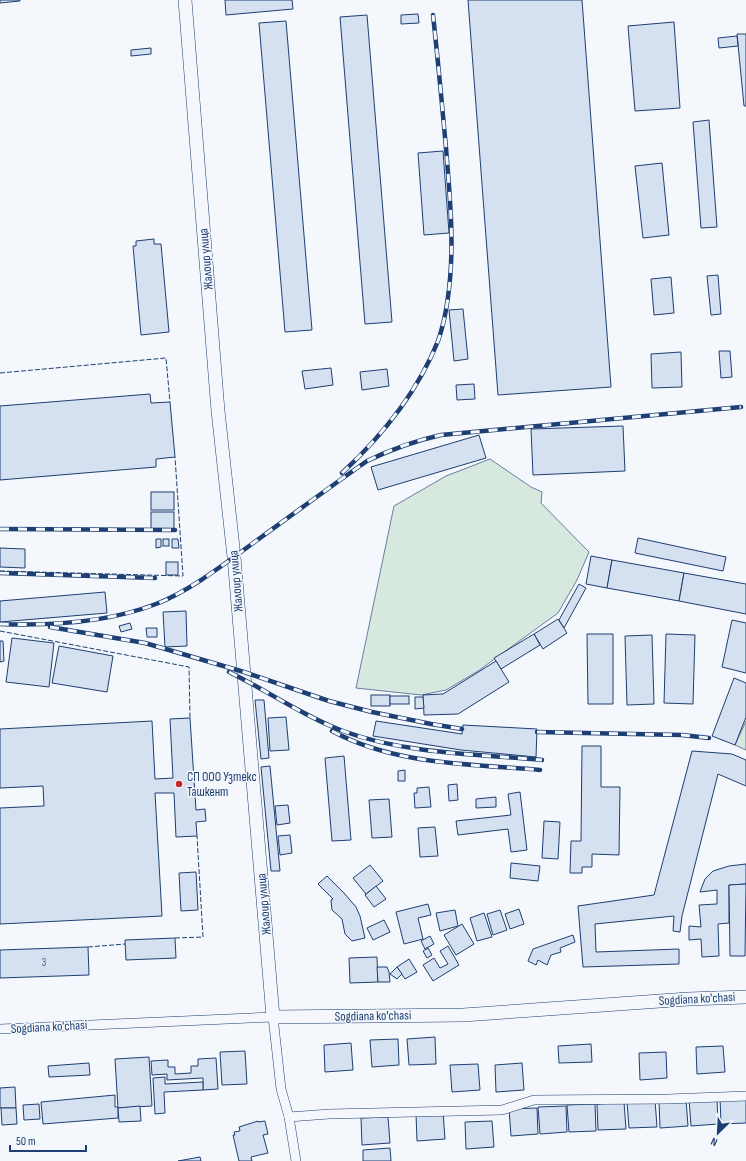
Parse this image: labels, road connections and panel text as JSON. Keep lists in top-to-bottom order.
{
  "streets": {
    "street": ["Жалоир улица", "Sogdiana ko'chasi"]
  },
  "crossings": [
    ["Жалоир улица", "Sogdiana ko'chasi"]
  ],
  "places": ["СП ООО Узтекс Ташкент"],
  "house_numbers": ["3"],
  "scale_bar": "50 m",
  "north": "bottom left"
}
